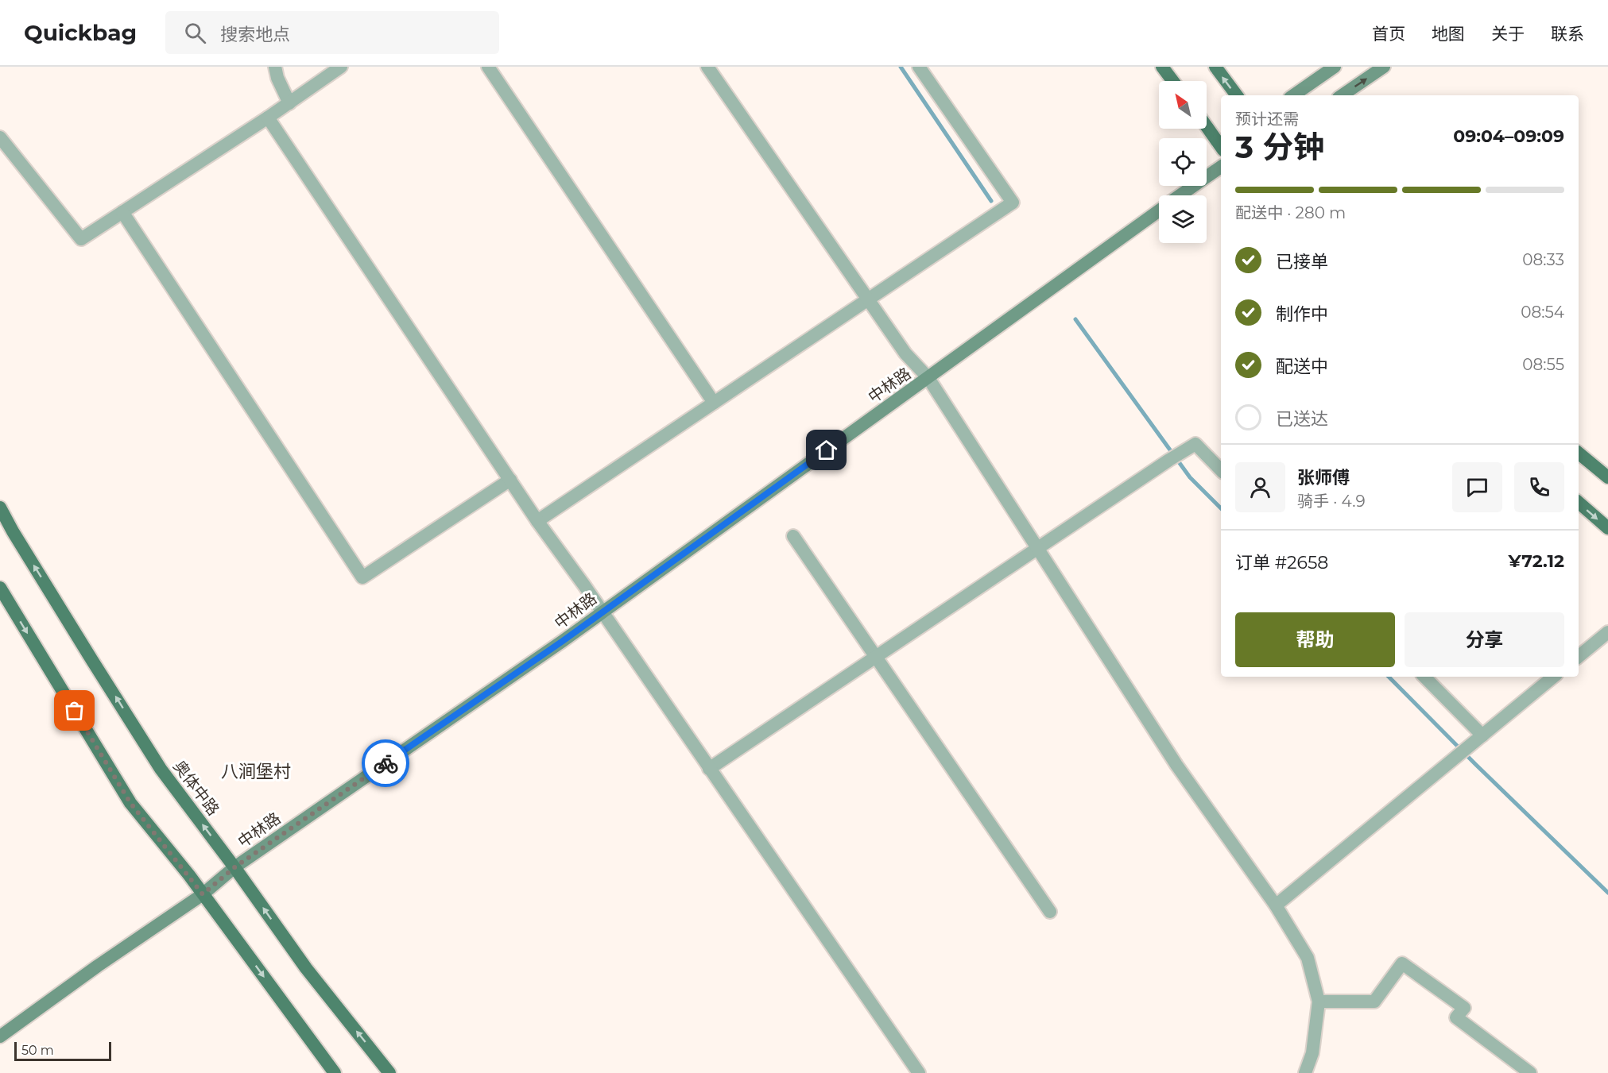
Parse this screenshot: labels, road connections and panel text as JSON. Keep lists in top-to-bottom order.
{
  "streets": {
    "main road": ["中林路", "奥体中路"]
  },
  "crossings": [
    ["中林路", "奥体中路"]
  ],
  "districts": ["八涧堡村"],
  "scale_bar": "50 m",
  "north": "top left",
  "page": {
    "header": "Quickbag",
    "search": "搜索地点",
    "nav": [
      "首页",
      "地图",
      "关于",
      "联系"
    ],
    "heading": ["3 分钟", "预计还需", "09:04–09:09"],
    "panel": [
      "张师傅",
      "骑手 · 4.9",
      "订单 #2658",
      "¥72.12"
    ],
    "bar": "配送中 · 280 m",
    "list": [
      ["已接单", "08:33"],
      ["制作中", "08:54"],
      ["配送中", "08:55"],
      "已送达"
    ],
    "buttons": ["帮助", "分享"],
    "scale": "50 m"
  }
}
